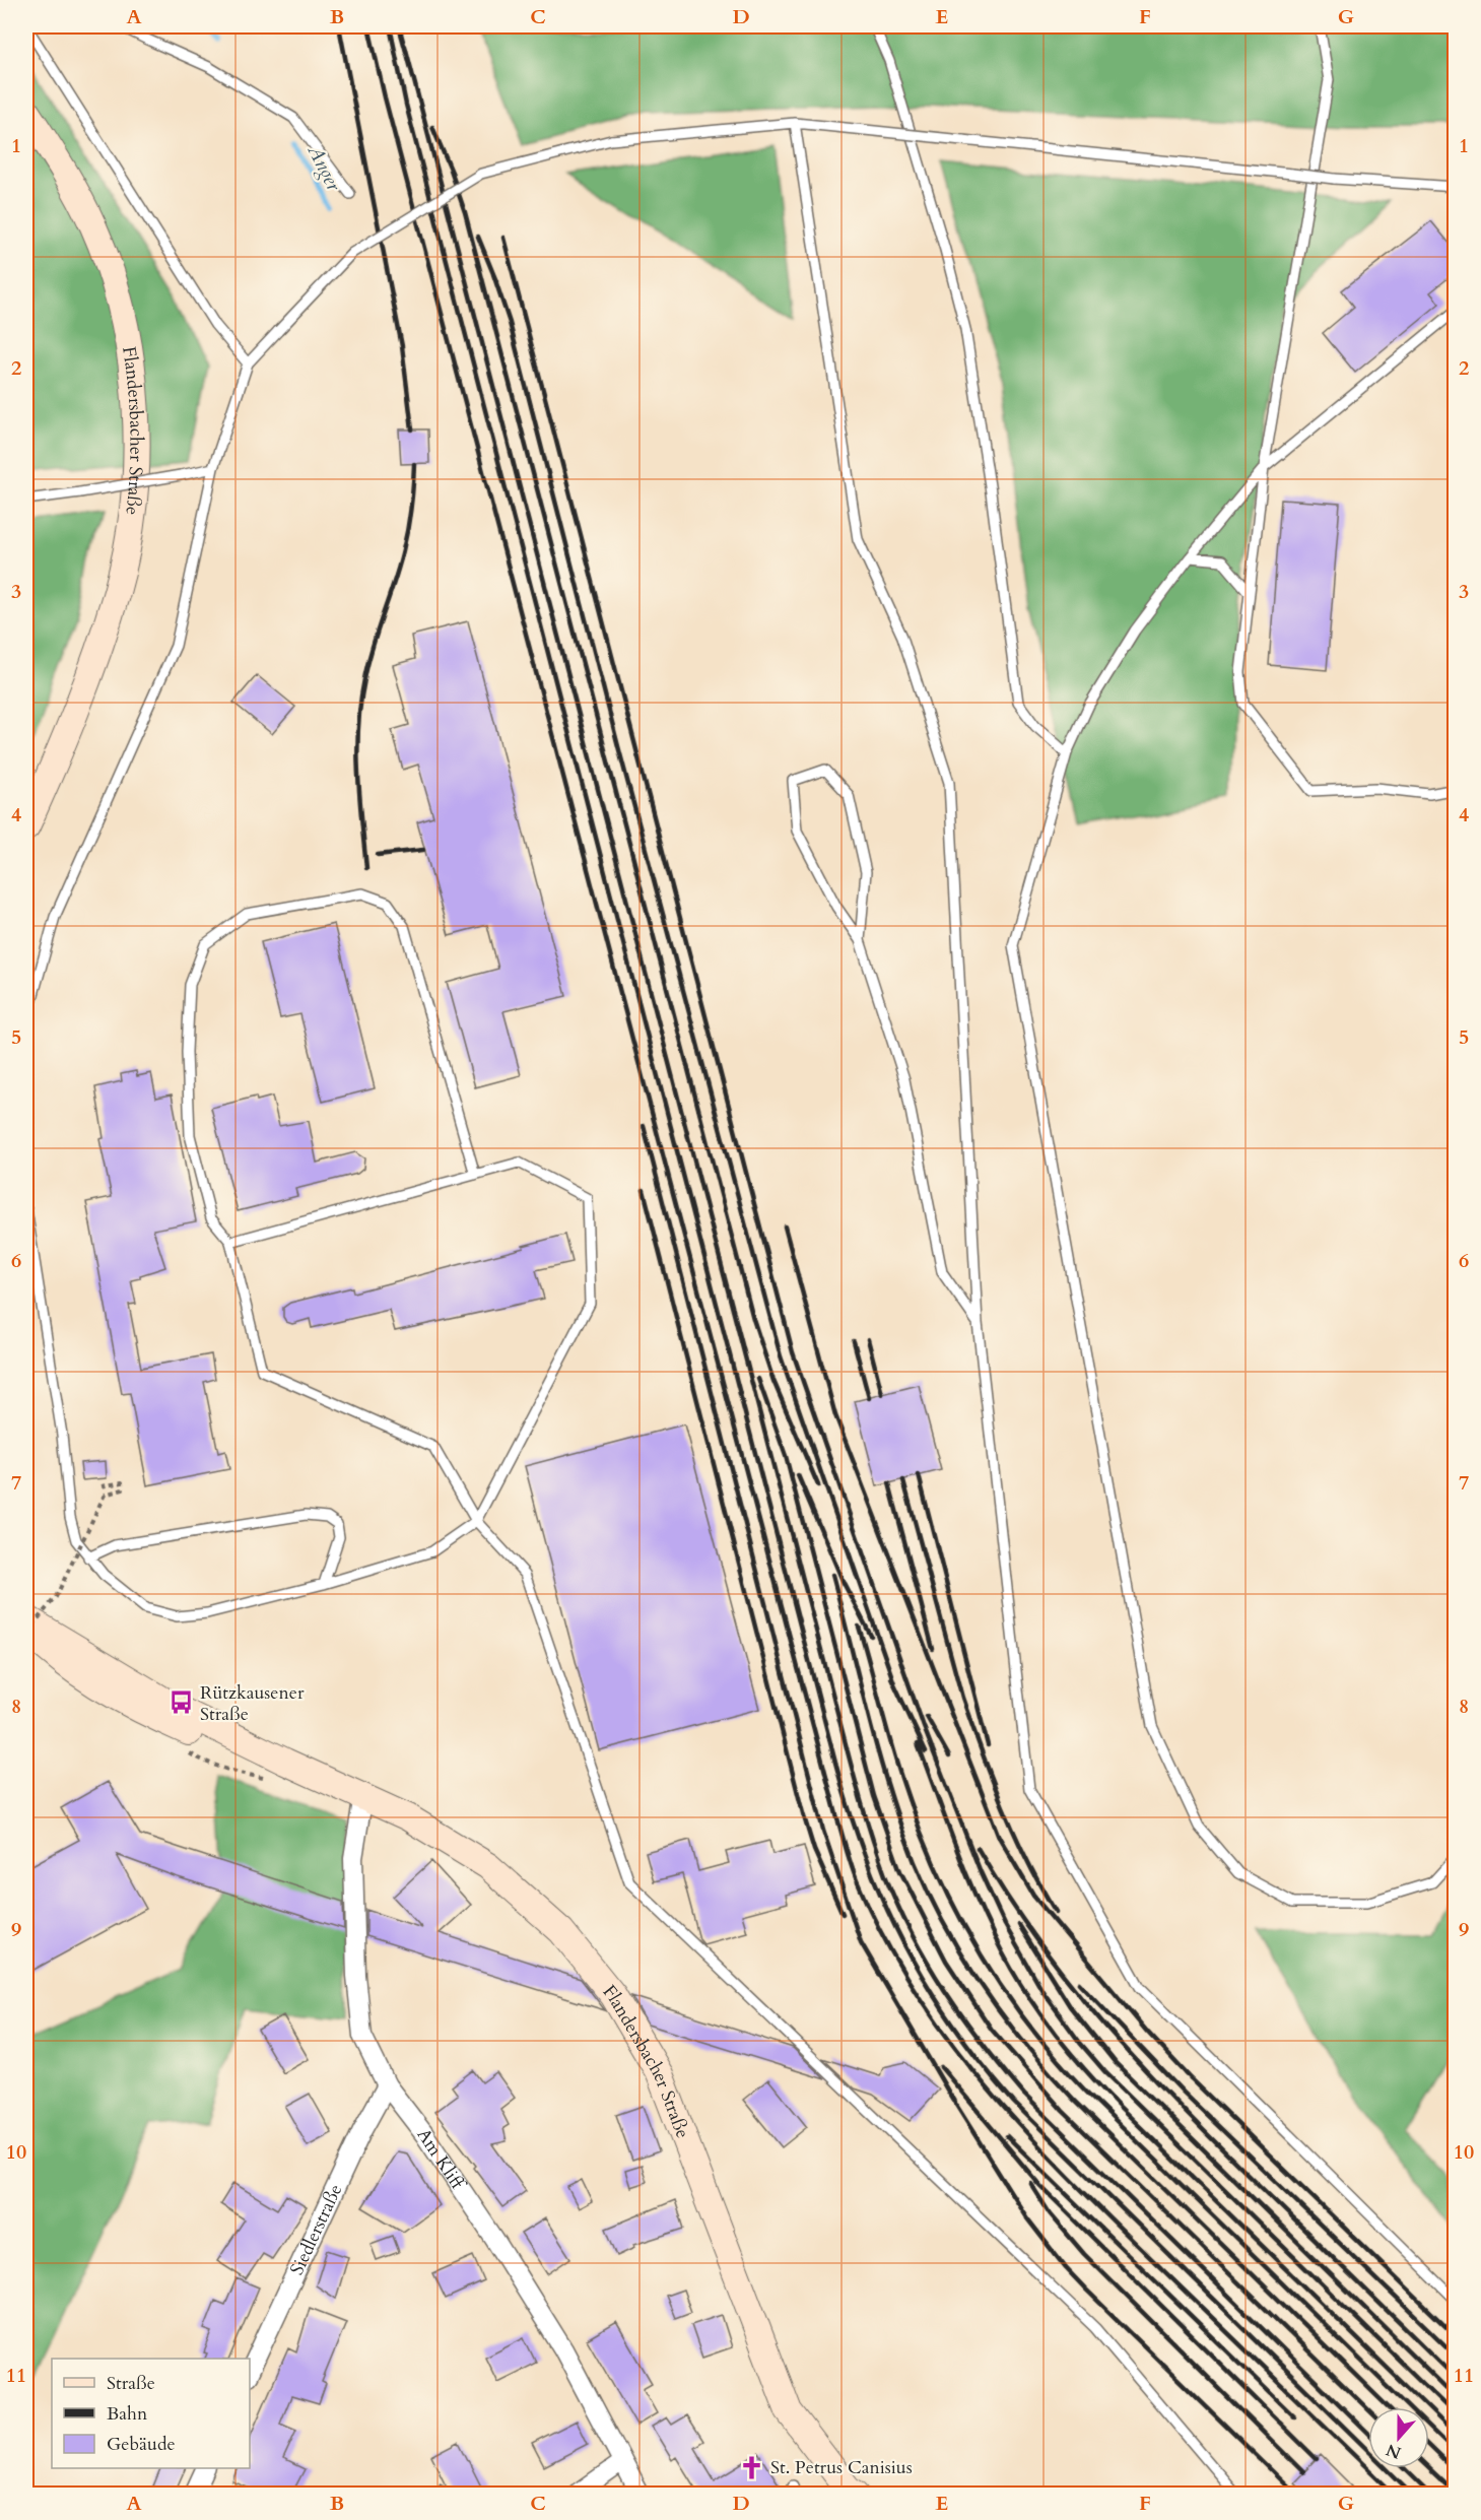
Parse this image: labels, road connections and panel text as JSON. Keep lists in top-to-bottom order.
{
  "streets": {
    "street": ["Flandersbacher Straße", "Am Kliff", "Siedlerstraße"]
  },
  "crossings": [
    ["Flandersbacher Straße", "Am Kliff"],
    ["Am Kliff", "Siedlerstraße"]
  ],
  "water": ["Anger"],
  "places": {
    "bus stop": ["Rützkausener Straße"],
    "church": ["St. Petrus Canisius"]
  },
  "legend": ["Straße", "Bahn", "Gebäude"],
  "north": "bottom",
  "grid": {
    "columns": [
      "A",
      "B",
      "C",
      "D",
      "E",
      "F",
      "G"
    ],
    "rows": [
      "1",
      "2",
      "3",
      "4",
      "5",
      "6",
      "7",
      "8",
      "9",
      "10",
      "11"
    ]
  }
}
